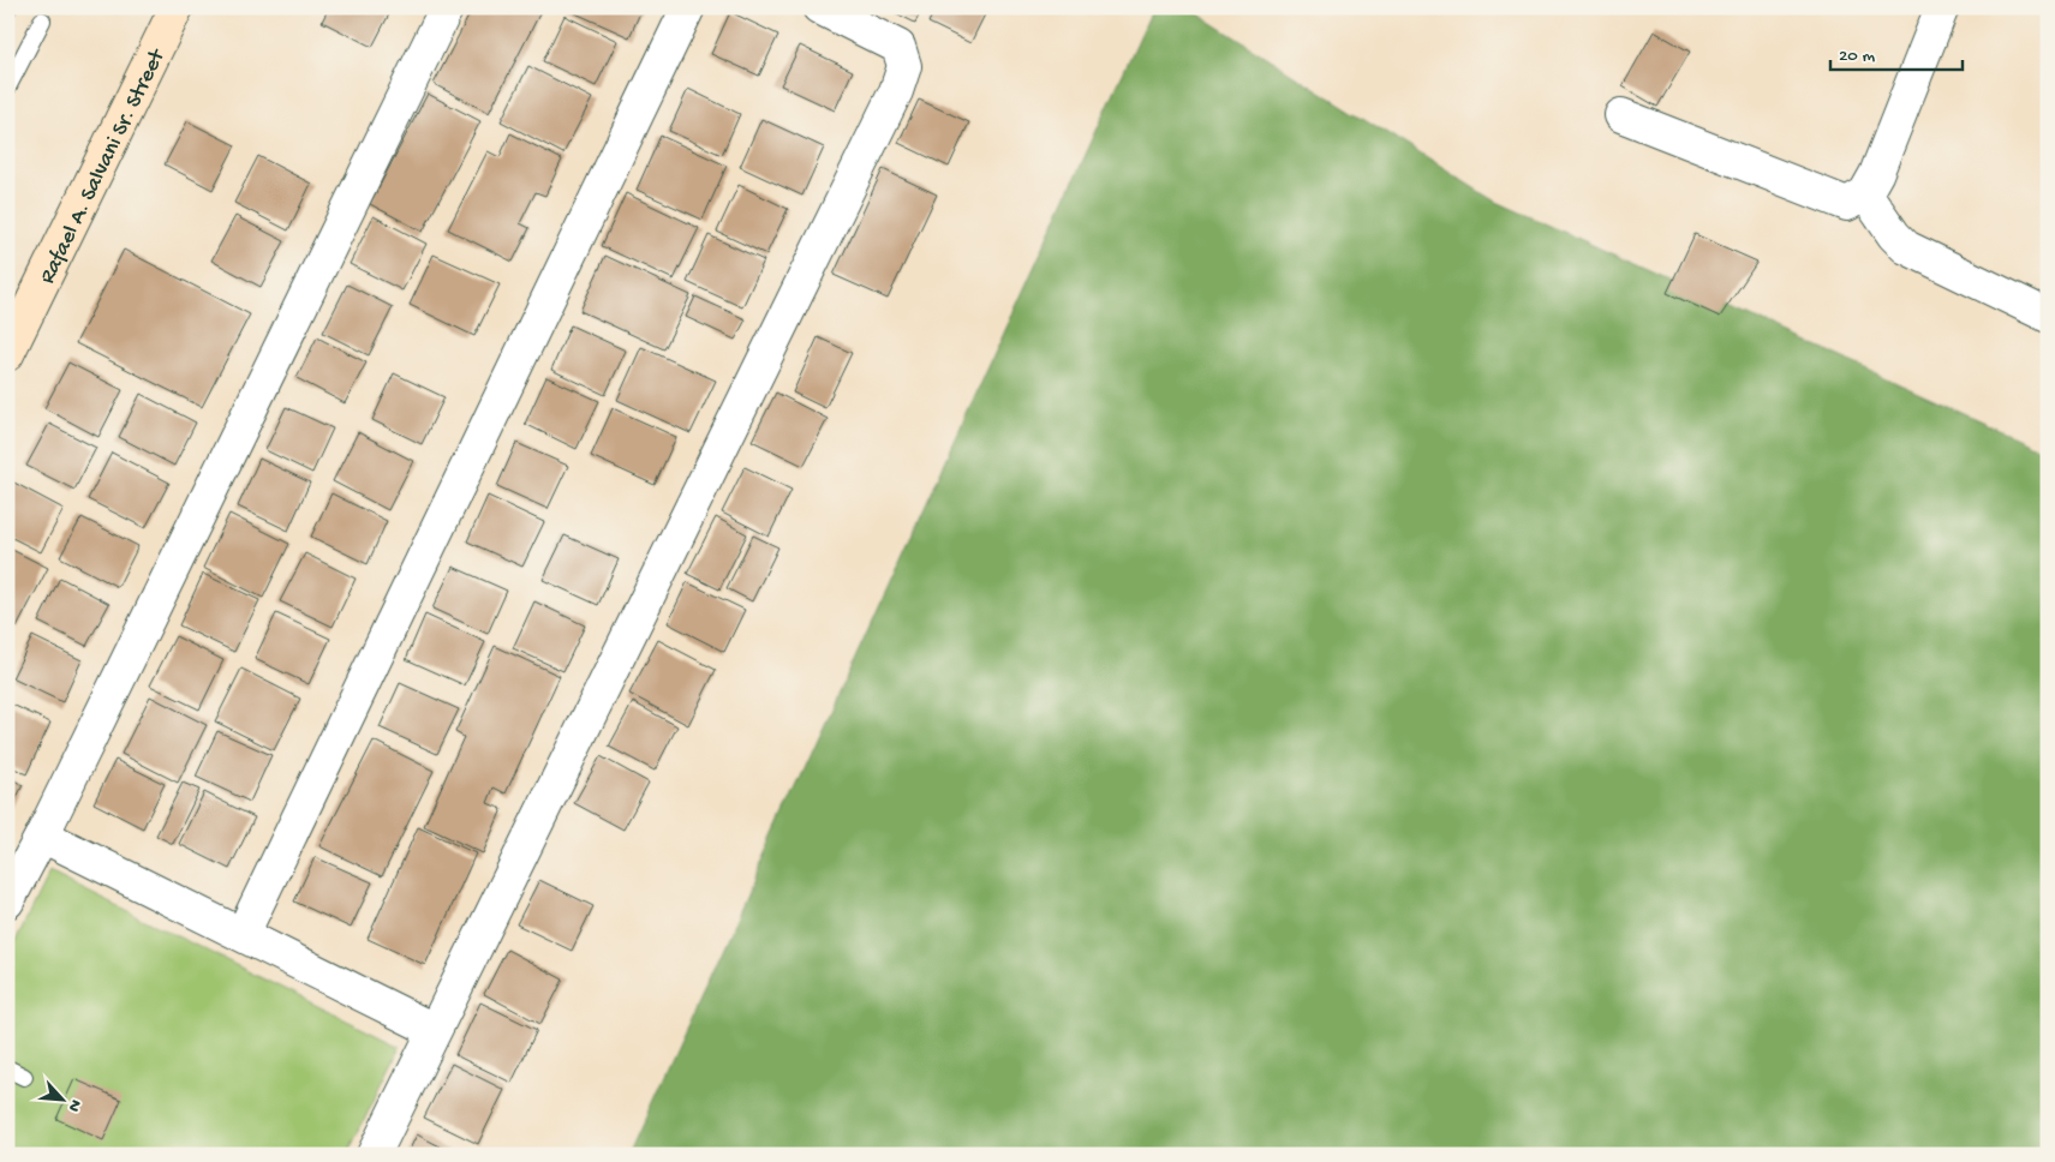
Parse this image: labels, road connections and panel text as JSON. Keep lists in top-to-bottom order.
{
  "streets": {
    "street": ["Rafael A. Salvani Sr. Street"]
  },
  "scale_bar": "20 m",
  "north": "bottom right"
}
